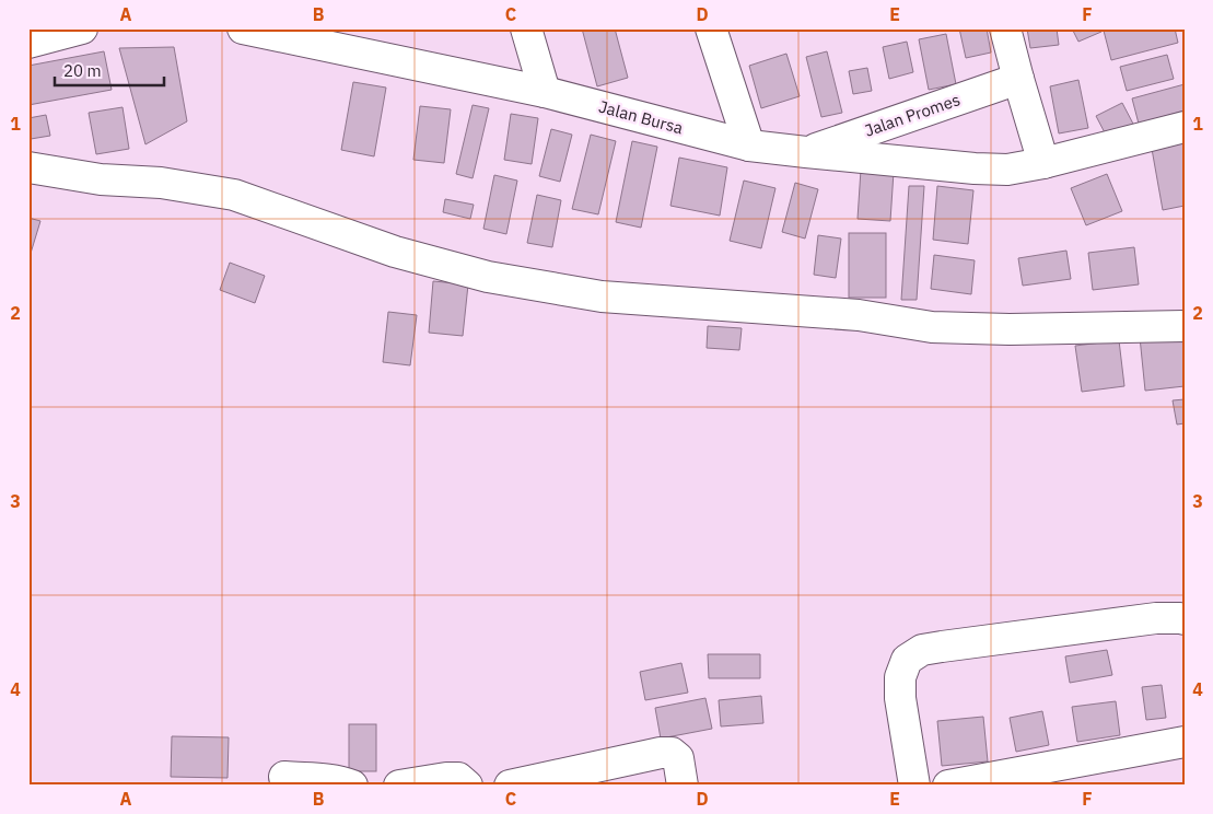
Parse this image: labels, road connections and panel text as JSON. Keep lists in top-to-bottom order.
{
  "streets": {
    "street": ["Jalan Promes", "Jalan Bursa"]
  },
  "crossings": [
    ["Jalan Promes", "Jalan Bursa"]
  ],
  "scale_bar": "20 m",
  "grid": {
    "columns": [
      "A",
      "B",
      "C",
      "D",
      "E",
      "F"
    ],
    "rows": [
      "1",
      "2",
      "3",
      "4"
    ]
  }
}
